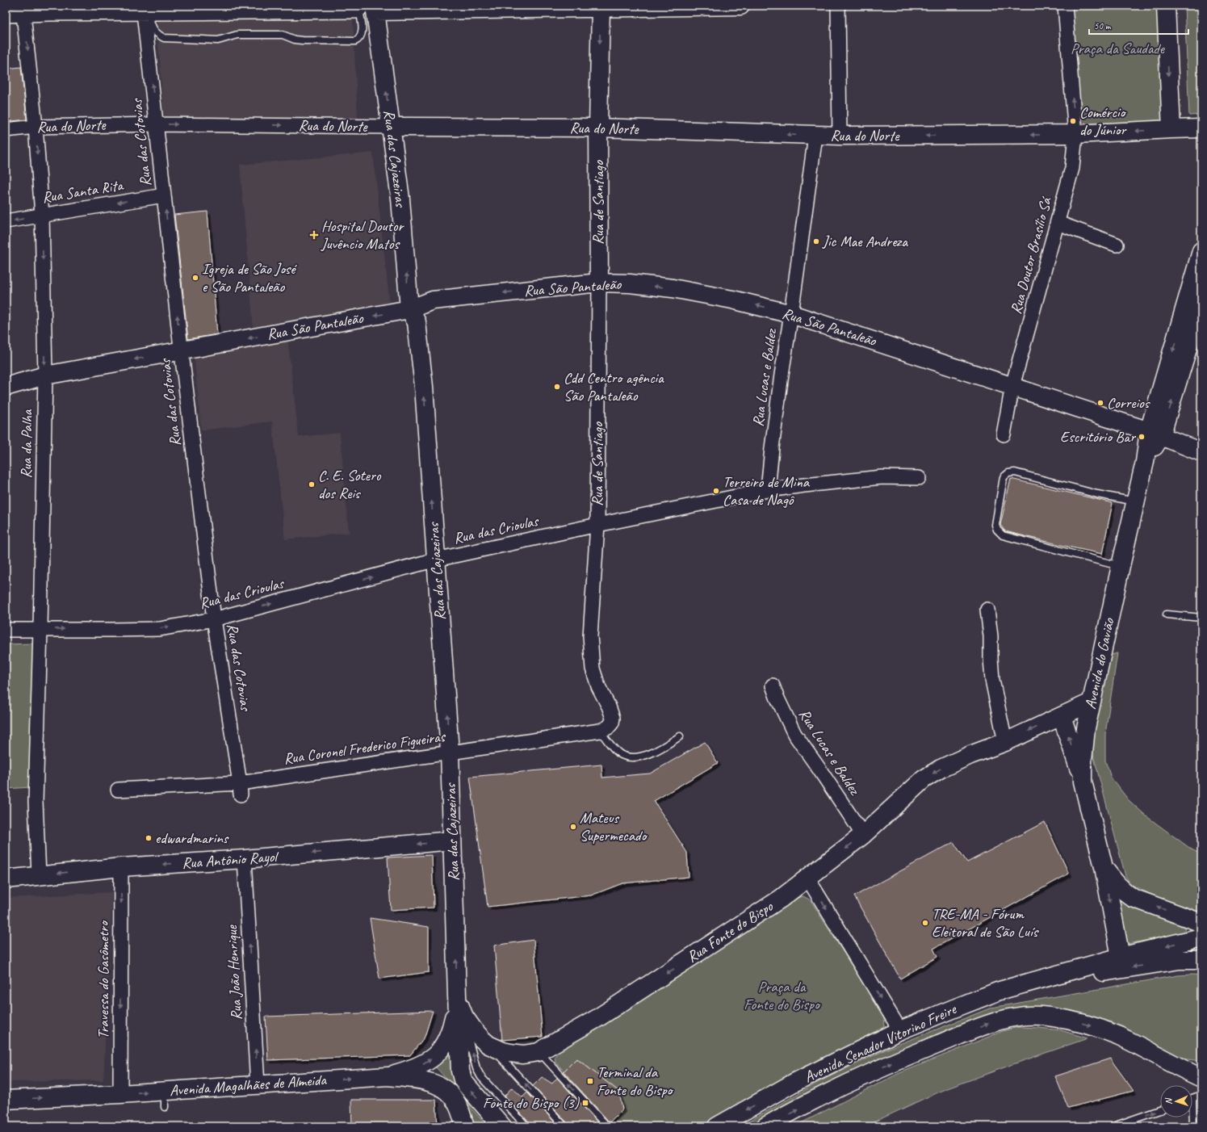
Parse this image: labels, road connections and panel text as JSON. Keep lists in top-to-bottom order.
{
  "streets": {
    "street": [
      "Rua do Norte",
      "Rua das Cotovias",
      "Rua das Cajazeiras",
      "Rua Santa Rita",
      "Rua de Santiago",
      "Rua Doutor Brasílio Sá",
      "Rua São Pantaleão",
      "Rua Lucas e Baldez",
      "Rua da Palha",
      "Rua das Crioulas",
      "Avenida do Gavião",
      "Rua Coronel Frederico Figueiras",
      "Rua Antônio Rayol",
      "Rua Fonte do Bispo",
      "Rua João Henrique",
      "Travessa do Gasômetro",
      "Avenida Senador Vitorino Freire",
      "Avenida Magalhães de Almeida"
    ]
  },
  "crossings": [
    ["Rua do Norte", "Rua das Cotovias"],
    ["Rua do Norte", "Rua das Cajazeiras"],
    ["Rua do Norte", "Rua de Santiago"],
    ["Rua do Norte", "Rua Doutor Brasílio Sá"],
    ["Rua do Norte", "Rua Lucas e Baldez"],
    ["Rua do Norte", "Rua da Palha"],
    ["Rua das Cotovias", "Rua Santa Rita"],
    ["Rua das Cotovias", "Rua São Pantaleão"],
    ["Rua das Cotovias", "Rua das Crioulas"],
    ["Rua das Cotovias", "Rua Coronel Frederico Figueiras"],
    ["Rua das Cajazeiras", "Rua São Pantaleão"],
    ["Rua das Cajazeiras", "Rua das Crioulas"],
    ["Rua das Cajazeiras", "Rua Coronel Frederico Figueiras"],
    ["Rua das Cajazeiras", "Rua Antônio Rayol"],
    ["Rua das Cajazeiras", "Rua Fonte do Bispo"],
    ["Rua Santa Rita", "Rua da Palha"],
    ["Rua de Santiago", "Rua São Pantaleão"],
    ["Rua de Santiago", "Rua das Crioulas"],
    ["Rua de Santiago", "Rua Coronel Frederico Figueiras"],
    ["Rua Doutor Brasílio Sá", "Rua São Pantaleão"],
    ["Rua São Pantaleão", "Rua Lucas e Baldez"],
    ["Rua São Pantaleão", "Rua da Palha"],
    ["Rua São Pantaleão", "Avenida do Gavião"],
    ["Rua Lucas e Baldez", "Rua das Crioulas"],
    ["Rua Lucas e Baldez", "Rua Fonte do Bispo"],
    ["Rua da Palha", "Rua das Crioulas"],
    ["Rua da Palha", "Rua Antônio Rayol"],
    ["Avenida do Gavião", "Rua Fonte do Bispo"],
    ["Avenida do Gavião", "Avenida Senador Vitorino Freire"],
    ["Rua Antônio Rayol", "Rua João Henrique"],
    ["Rua Antônio Rayol", "Travessa do Gasômetro"],
    ["Rua João Henrique", "Avenida Magalhães de Almeida"],
    ["Travessa do Gasômetro", "Avenida Magalhães de Almeida"]
  ],
  "one_way": [
    "Rua das Cajazeiras",
    "Rua Santa Rita",
    "Rua São Pantaleão",
    "Rua da Palha",
    "Rua das Crioulas",
    "Rua Antônio Rayol",
    "Rua Fonte do Bispo",
    "Rua João Henrique",
    "Travessa do Gasômetro",
    "Avenida Magalhães de Almeida"
  ],
  "parks": ["Praça da Saudade", "Praça da Fonte do Bispo"],
  "places": {
    "other": [
      "Comércio do Júnior",
      "Jic Mae Andreza",
      "Igreja de São José e São Pantaleão",
      "Cdd Centro agência São Pantaleão",
      "Correios",
      "Escritório Bar",
      "C. E. Sotero dos Reis",
      "Terreiro de Mina Casa de Nagô",
      "Mateus Supermecado",
      "edwardmarins",
      "TRE-MA - Fórum Eleitoral de São Luís"
    ],
    "health": ["Hospital Doutor Juvêncio Matos"],
    "transit": ["Terminal da Fonte do Bispo", "Fonte do Bispo (3)"]
  },
  "scale_bar": "50 m",
  "north": "left"
}
